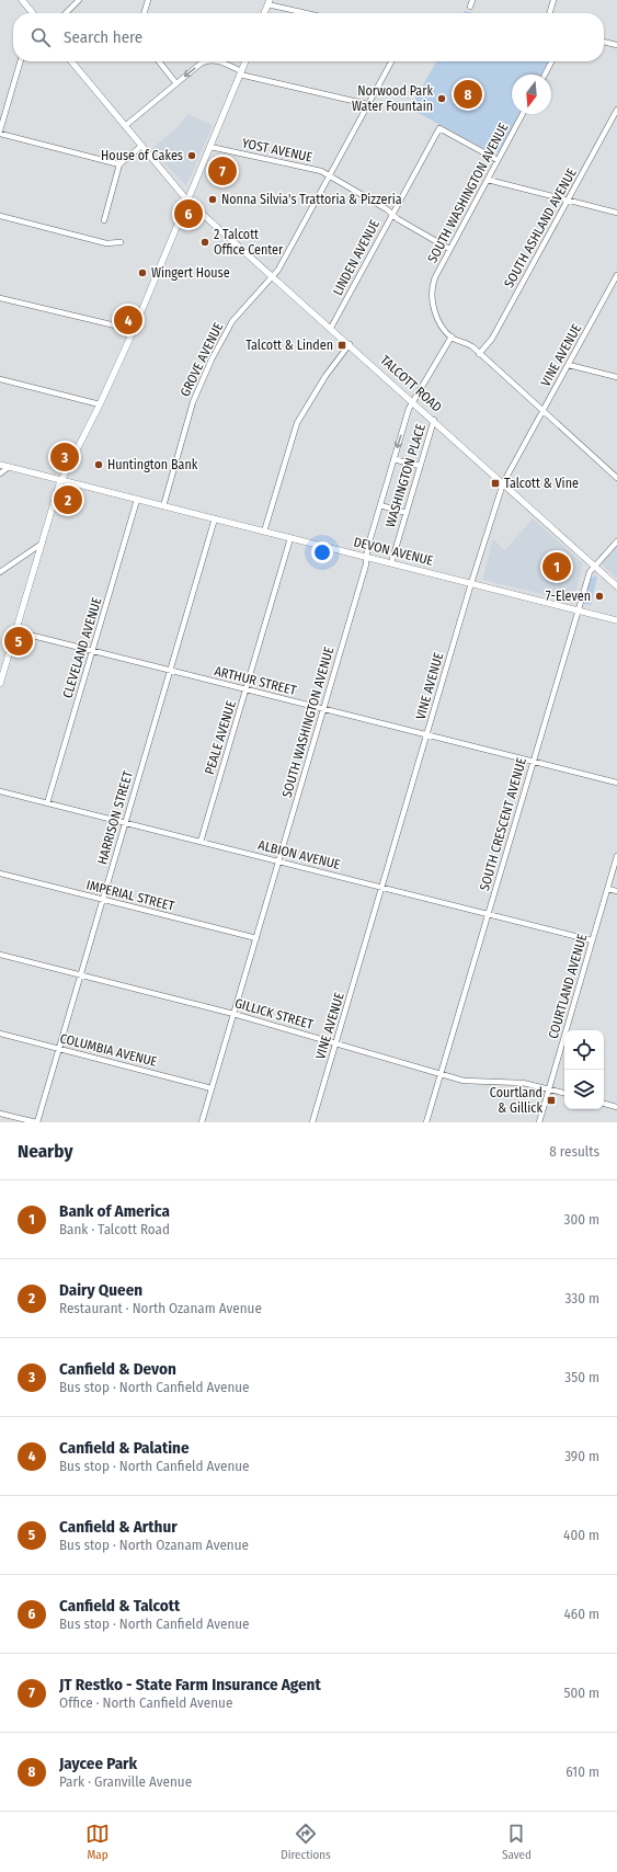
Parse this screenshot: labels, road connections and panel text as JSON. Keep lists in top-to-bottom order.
{
  "streets": {
    "street": [
      "YOST AVENUE",
      "SOUTH WASHINGTON AVENUE",
      "SOUTH ASHLAND AVENUE",
      "LINDEN AVENUE",
      "VINE AVENUE",
      "GROVE AVENUE",
      "TALCOTT ROAD",
      "WASHINGTON PLACE",
      "DEVON AVENUE",
      "CLEVELAND AVENUE",
      "ARTHUR STREET",
      "PEALE AVENUE",
      "HARRISON STREET",
      "SOUTH CRESCENT AVENUE",
      "ALBION AVENUE",
      "IMPERIAL STREET",
      "COURTLAND AVENUE",
      "GILLICK STREET",
      "COLUMBIA AVENUE"
    ]
  },
  "crossings": [
    ["YOST AVENUE", "SOUTH WASHINGTON AVENUE"],
    ["YOST AVENUE", "LINDEN AVENUE"],
    ["YOST AVENUE", "GROVE AVENUE"],
    ["SOUTH WASHINGTON AVENUE", "LINDEN AVENUE"],
    ["SOUTH WASHINGTON AVENUE", "TALCOTT ROAD"],
    ["SOUTH WASHINGTON AVENUE", "DEVON AVENUE"],
    ["SOUTH WASHINGTON AVENUE", "ARTHUR STREET"],
    ["SOUTH WASHINGTON AVENUE", "ALBION AVENUE"],
    ["SOUTH WASHINGTON AVENUE", "IMPERIAL STREET"],
    ["SOUTH WASHINGTON AVENUE", "GILLICK STREET"],
    ["SOUTH WASHINGTON AVENUE", "COLUMBIA AVENUE"],
    ["LINDEN AVENUE", "TALCOTT ROAD"],
    ["VINE AVENUE", "TALCOTT ROAD"],
    ["VINE AVENUE", "DEVON AVENUE"],
    ["VINE AVENUE", "ARTHUR STREET"],
    ["VINE AVENUE", "ALBION AVENUE"],
    ["VINE AVENUE", "GILLICK STREET"],
    ["GROVE AVENUE", "TALCOTT ROAD"],
    ["GROVE AVENUE", "DEVON AVENUE"],
    ["TALCOTT ROAD", "WASHINGTON PLACE"],
    ["TALCOTT ROAD", "SOUTH CRESCENT AVENUE"],
    ["WASHINGTON PLACE", "DEVON AVENUE"],
    ["DEVON AVENUE", "CLEVELAND AVENUE"],
    ["DEVON AVENUE", "PEALE AVENUE"],
    ["DEVON AVENUE", "HARRISON STREET"],
    ["DEVON AVENUE", "SOUTH CRESCENT AVENUE"],
    ["CLEVELAND AVENUE", "ARTHUR STREET"],
    ["CLEVELAND AVENUE", "ALBION AVENUE"],
    ["ARTHUR STREET", "PEALE AVENUE"],
    ["ARTHUR STREET", "HARRISON STREET"],
    ["ARTHUR STREET", "SOUTH CRESCENT AVENUE"],
    ["PEALE AVENUE", "ALBION AVENUE"],
    ["HARRISON STREET", "ALBION AVENUE"],
    ["HARRISON STREET", "IMPERIAL STREET"],
    ["HARRISON STREET", "GILLICK STREET"],
    ["HARRISON STREET", "COLUMBIA AVENUE"],
    ["SOUTH CRESCENT AVENUE", "ALBION AVENUE"],
    ["SOUTH CRESCENT AVENUE", "GILLICK STREET"],
    ["ALBION AVENUE", "COURTLAND AVENUE"],
    ["COURTLAND AVENUE", "GILLICK STREET"]
  ],
  "places": {
    "other": [
      "Norwood Park Water Fountain",
      "House of Cakes",
      "Nonna Silvia's Trattoria & Pizzeria",
      "2 Talcott Office Center",
      "Wingert House",
      "Huntington Bank",
      "7-Eleven"
    ],
    "transit": ["Talcott & Linden", "Talcott & Vine", "Courtland & Gillick"]
  },
  "north": "bottom",
  "page": {
    "search": "Search here",
    "pins": [
      "8",
      "7",
      "6",
      "4",
      "3",
      "2",
      "1",
      "5"
    ],
    "heading": ["Nearby", "8 results"],
    "list": [
      {
        "mark": "1",
        "name": "Bank of America",
        "note": "Bank · Talcott Road",
        "value": "300 m"
      },
      {
        "mark": "2",
        "name": "Dairy Queen",
        "note": "Restaurant · North Ozanam Avenue",
        "value": "330 m"
      },
      {
        "mark": "3",
        "name": "Canfield & Devon",
        "note": "Bus stop · North Canfield Avenue",
        "value": "350 m"
      },
      {
        "mark": "4",
        "name": "Canfield & Palatine",
        "note": "Bus stop · North Canfield Avenue",
        "value": "390 m"
      },
      {
        "mark": "5",
        "name": "Canfield & Arthur",
        "note": "Bus stop · North Ozanam Avenue",
        "value": "400 m"
      },
      {
        "mark": "6",
        "name": "Canfield & Talcott",
        "note": "Bus stop · North Canfield Avenue",
        "value": "460 m"
      },
      {
        "mark": "7",
        "name": "JT Restko - State Farm Insurance Agent",
        "note": "Office · North Canfield Avenue",
        "value": "500 m"
      },
      {
        "mark": "8",
        "name": "Jaycee Park",
        "note": "Park · Granville Avenue",
        "value": "610 m"
      }
    ],
    "nav": ["Map", "Directions", "Saved"]
  }
}
